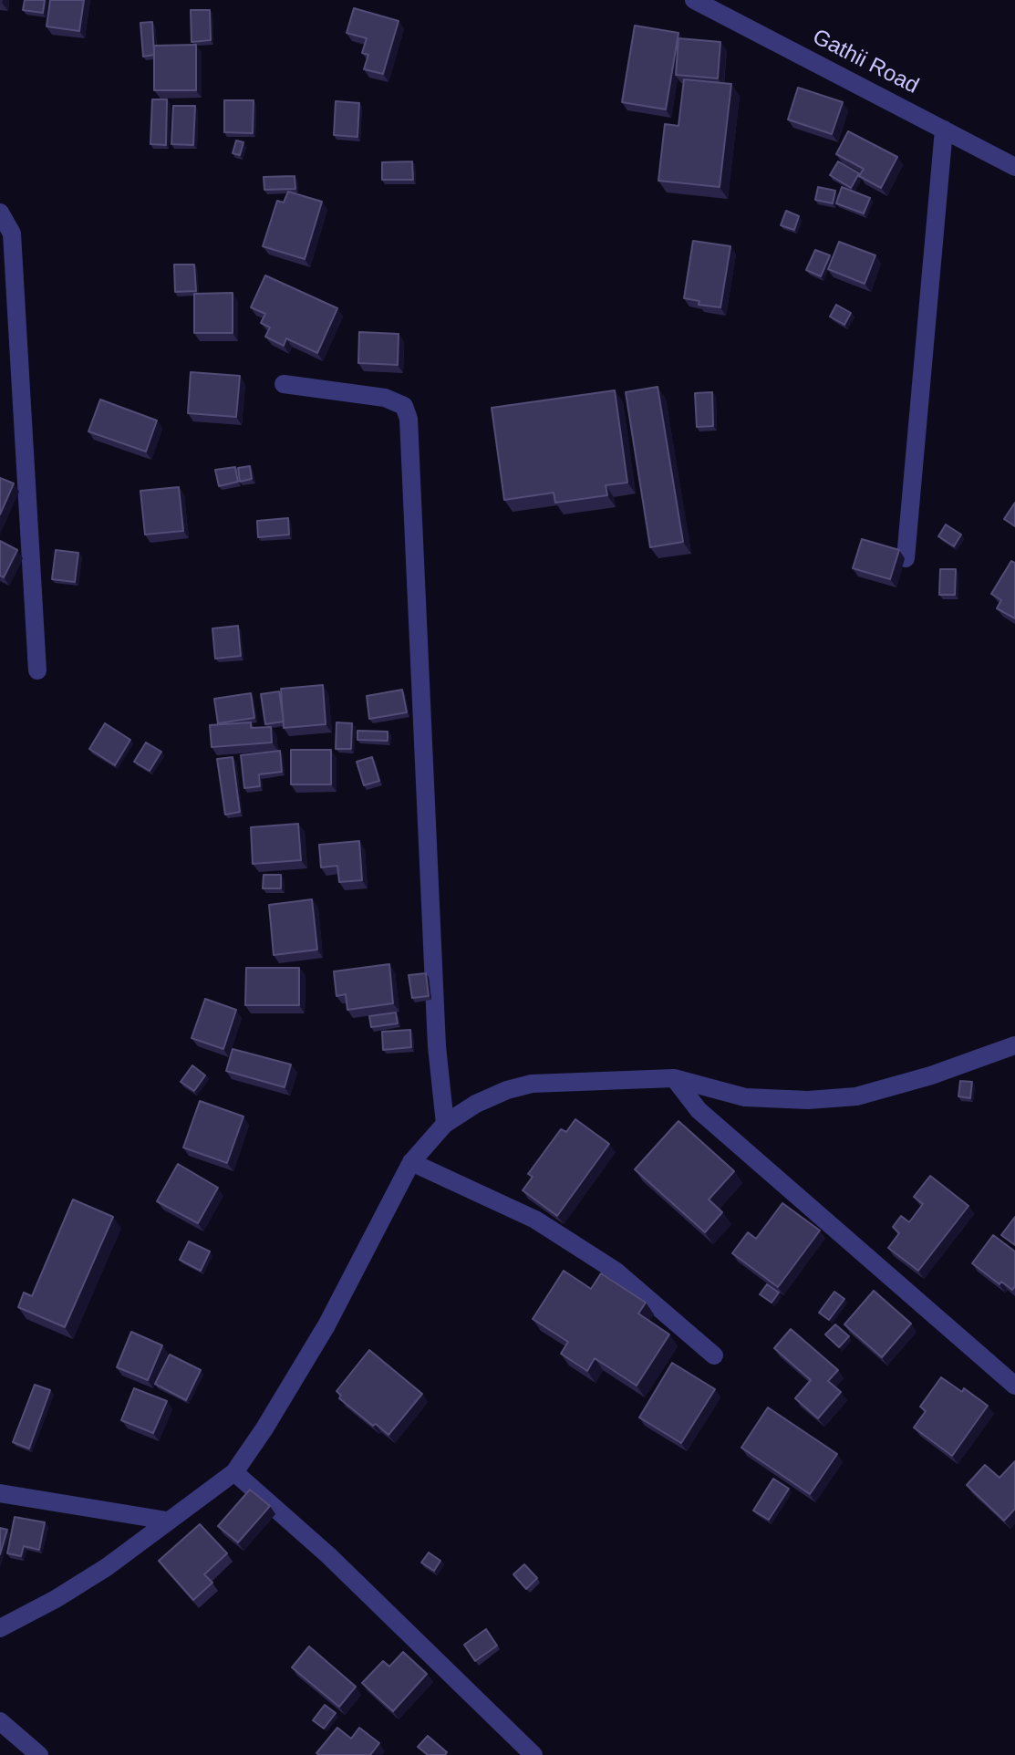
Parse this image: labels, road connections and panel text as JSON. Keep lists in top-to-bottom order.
{
  "streets": {
    "street": ["Gathii Road"]
  }
}
